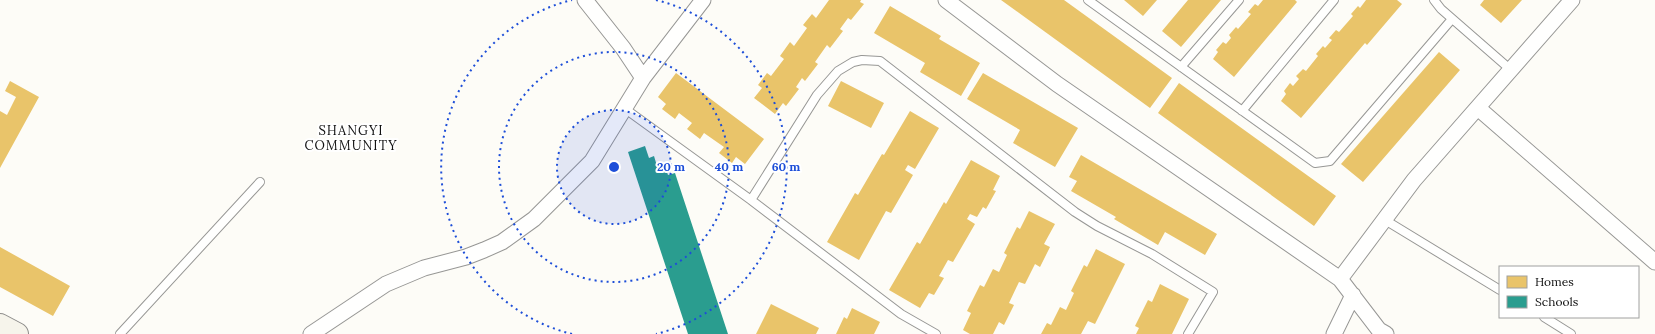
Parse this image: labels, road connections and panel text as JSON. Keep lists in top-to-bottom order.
{
  "districts": ["SHANGYI COMMUNITY"],
  "legend": ["Homes", "Schools"],
  "rings": ["20 m", "40 m", "60 m"]
}
